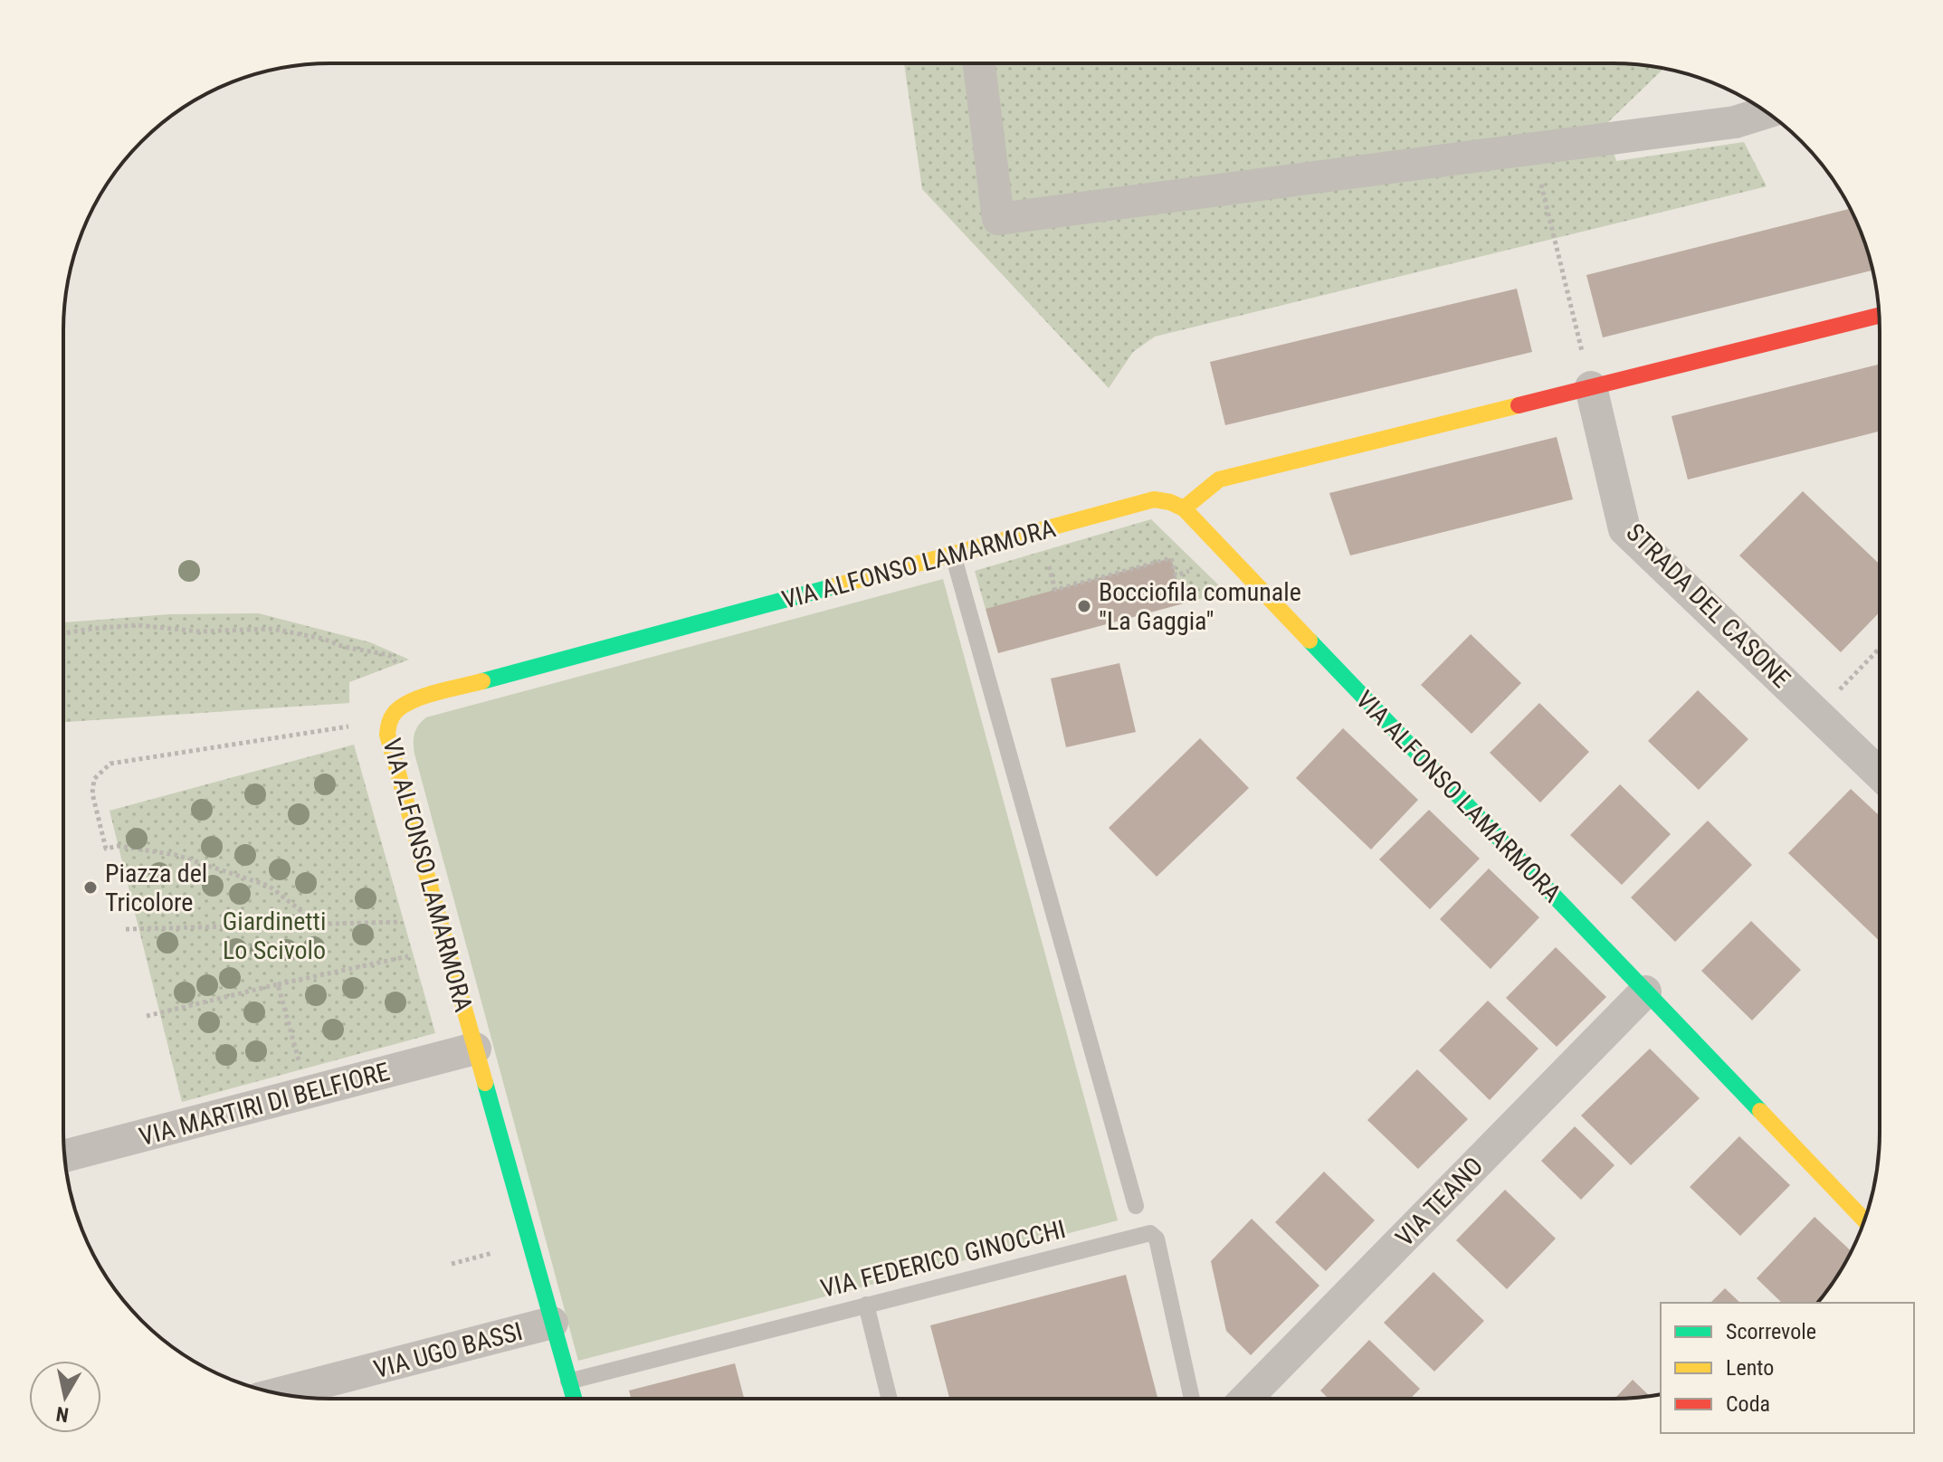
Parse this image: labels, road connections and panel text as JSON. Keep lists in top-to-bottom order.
{
  "streets": {
    "street": [
      "VIA ALFONSO LAMARMORA",
      "STRADA DEL CASONE",
      "VIA MARTIRI DI BELFIORE",
      "VIA TEANO",
      "VIA UGO BASSI"
    ],
    "lane": ["VIA FEDERICO GINOCCHI"]
  },
  "crossings": [
    ["VIA ALFONSO LAMARMORA", "VIA MARTIRI DI BELFIORE"],
    ["VIA ALFONSO LAMARMORA", "VIA TEANO"],
    ["VIA ALFONSO LAMARMORA", "VIA FEDERICO GINOCCHI"],
    ["VIA ALFONSO LAMARMORA", "VIA UGO BASSI"]
  ],
  "parks": ["Giardinetti Lo Scivolo"],
  "places": ["Bocciofila comunale \"La Gaggia\"", "Piazza del Tricolore"],
  "legend": ["Scorrevole", "Lento", "Coda"],
  "north": "bottom"
}
